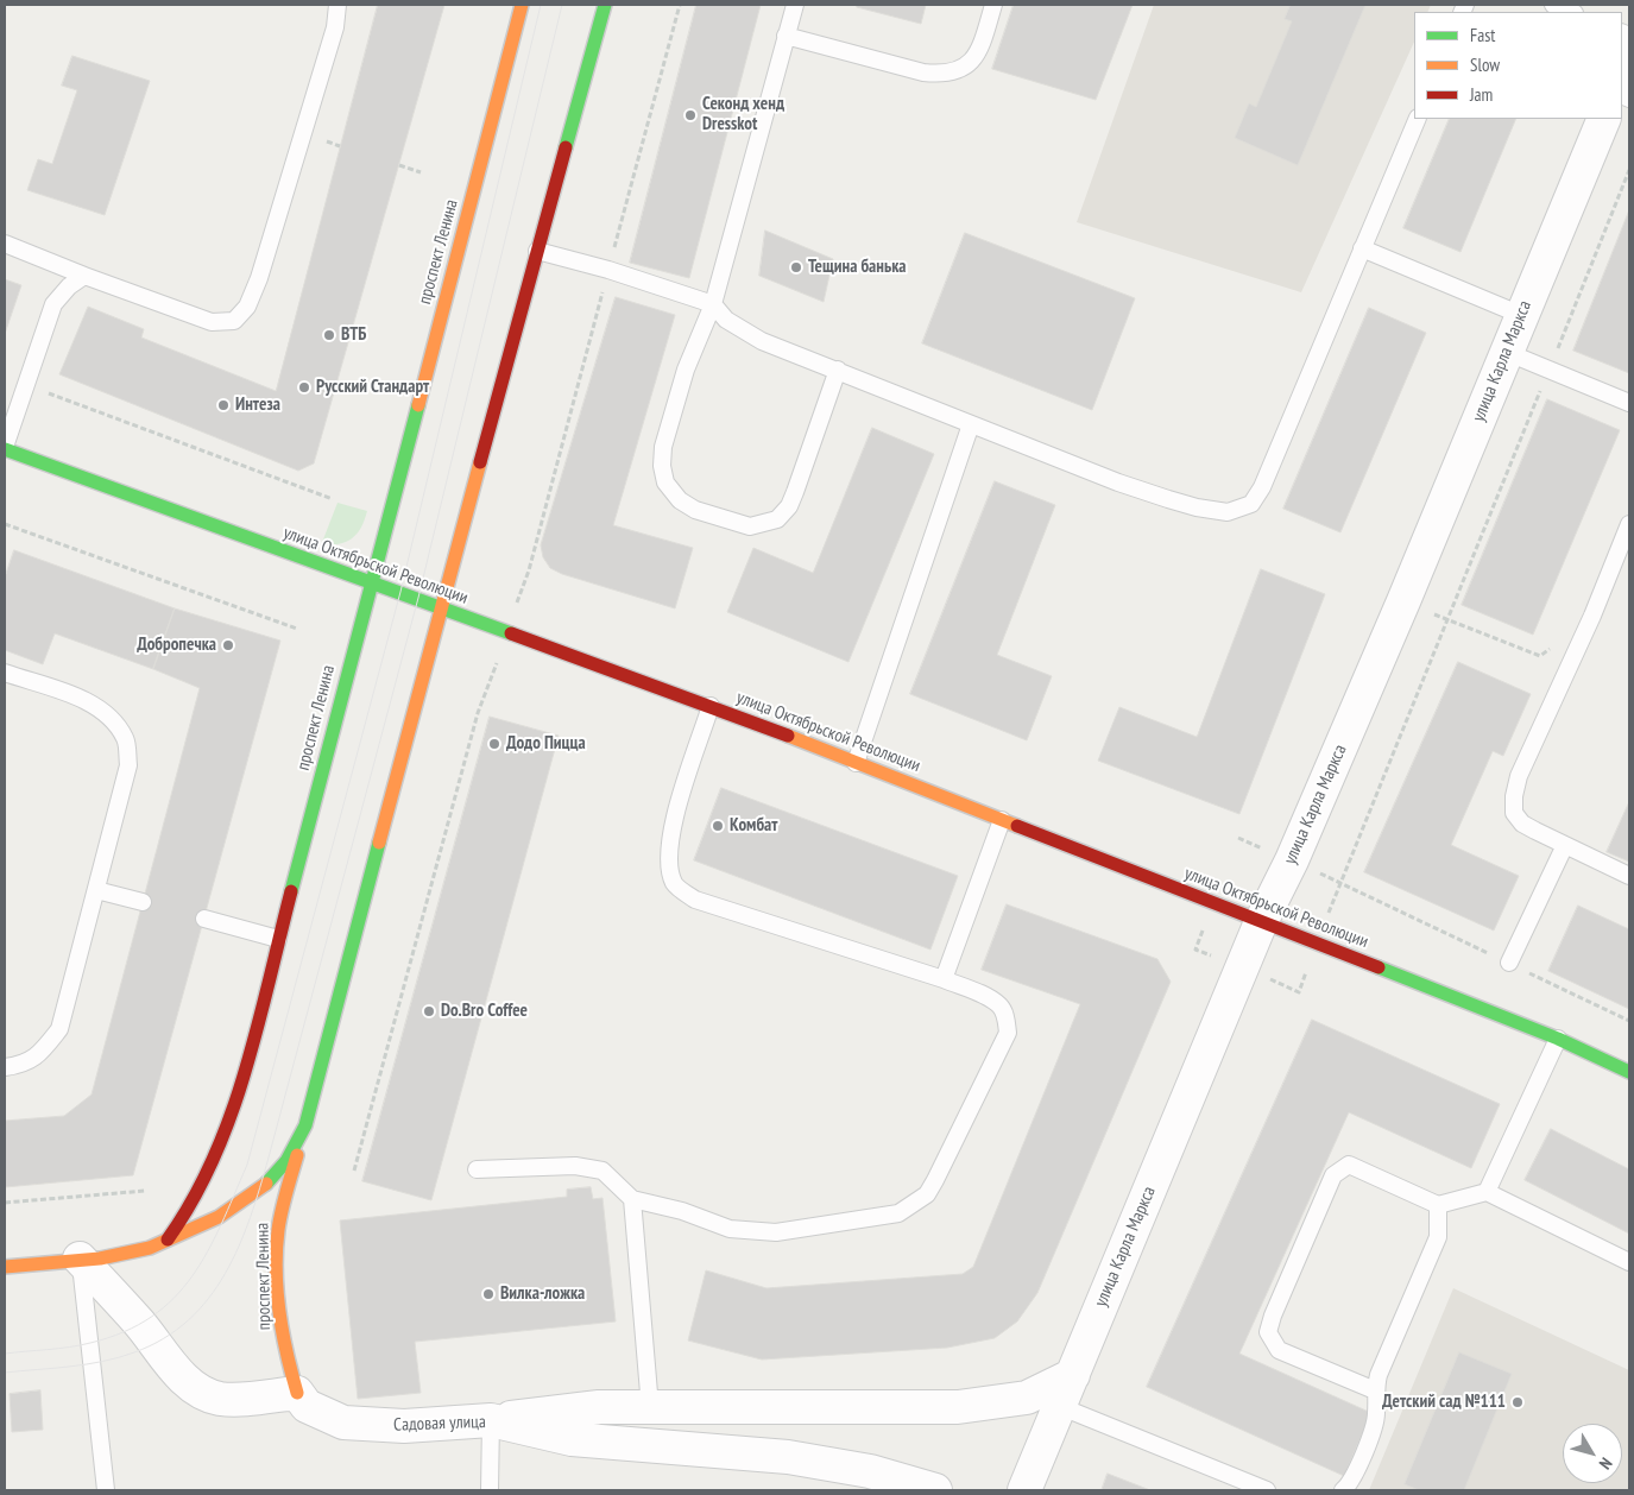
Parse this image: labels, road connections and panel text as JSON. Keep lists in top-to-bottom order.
{
  "streets": {
    "main road": ["проспект Ленина", "улица Октябрьской Революции"],
    "street": ["улица Карла Маркса", "Садовая улица"]
  },
  "crossings": [
    ["проспект Ленина", "улица Октябрьской Революции"],
    ["проспект Ленина", "Садовая улица"],
    ["улица Карла Маркса", "улица Октябрьской Революции"]
  ],
  "places": [
    "Секонд хенд Dresskot",
    "Тещина банька",
    "ВТБ",
    "Русский Стандарт",
    "Интеза",
    "Добропечка",
    "Додо Пицца",
    "Комбат",
    "Do.Bro Coffee",
    "Вилка-ложка",
    "Детский сад №111"
  ],
  "legend": ["Fast", "Slow", "Jam"],
  "north": "bottom right"
}
